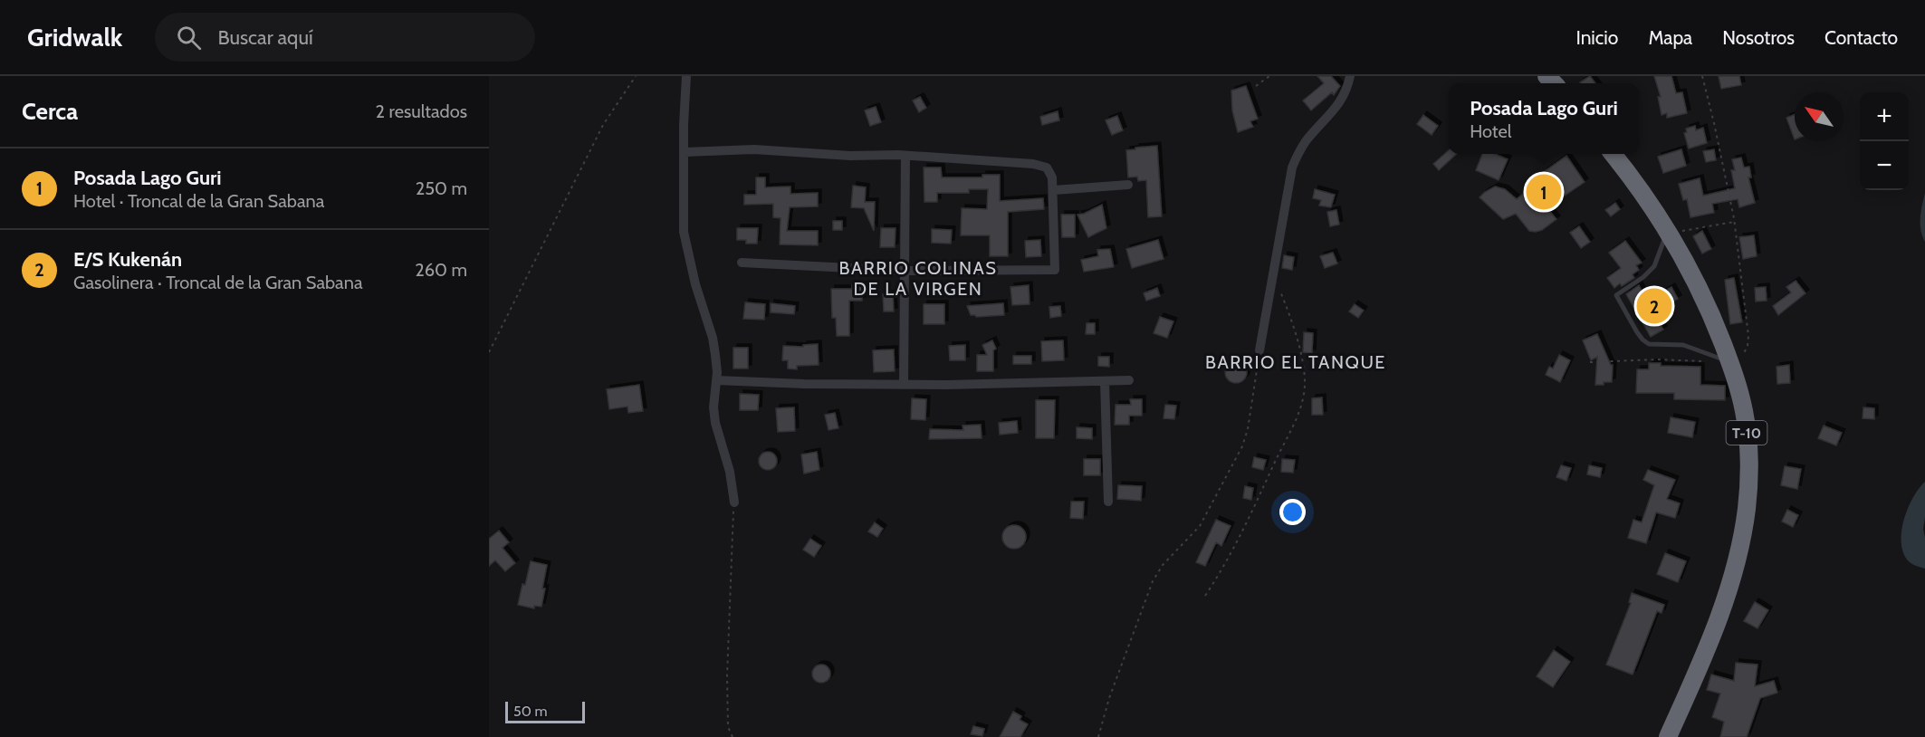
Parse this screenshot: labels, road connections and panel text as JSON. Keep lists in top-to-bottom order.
{
  "streets": {
    "highway": ["T-10"]
  },
  "districts": ["BARRIO COLINAS DE LA VIRGEN", "BARRIO EL TANQUE"],
  "scale_bar": "50 m",
  "north": "top left",
  "page": {
    "header": "Gridwalk",
    "search": "Buscar aquí",
    "nav": [
      "Inicio",
      "Mapa",
      "Nosotros",
      "Contacto"
    ],
    "heading": ["Cerca", "2 resultados"],
    "popup": ["Posada Lago Guri", "Hotel"],
    "map_buttons": ["+", "−"],
    "list": [
      {
        "mark": "1",
        "name": "Posada Lago Guri",
        "note": "Hotel · Troncal de la Gran Sabana",
        "value": "250 m"
      },
      {
        "mark": "2",
        "name": "E/S Kukenán",
        "note": "Gasolinera · Troncal de la Gran Sabana",
        "value": "260 m"
      }
    ],
    "pins": ["1", "2"],
    "scale": "50 m"
  }
}
